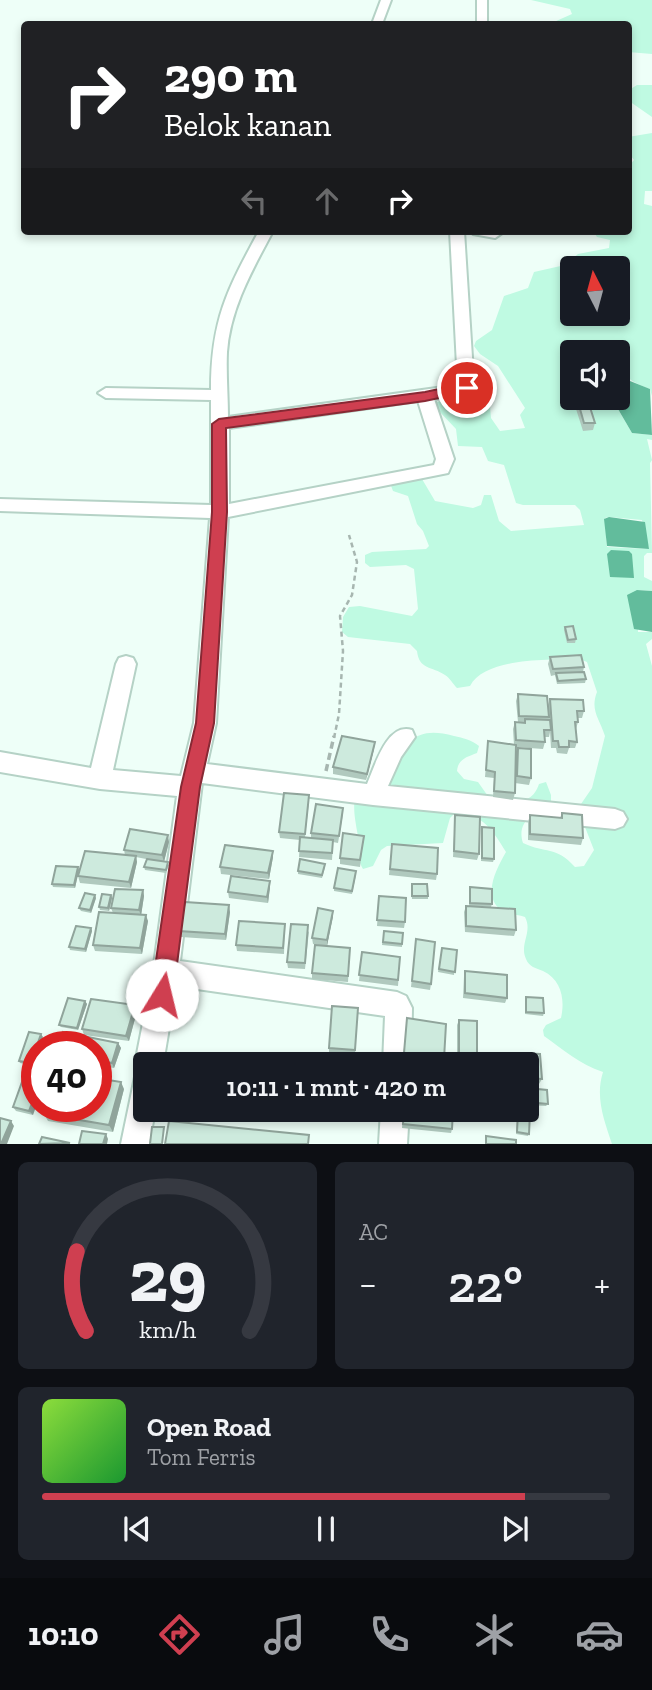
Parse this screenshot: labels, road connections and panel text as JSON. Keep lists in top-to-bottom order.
{
  "north": "top",
  "page": {
    "turn": ["290 m", "Belok kanan"],
    "limit": "40",
    "trip": "10:11 · 1 mnt · 420 m",
    "tile": "AC",
    "heat": ["−", "22°", "+"],
    "song": ["Open Road", "Tom Ferris"],
    "tabs": "10:10",
    "gauge": ["29", "km/h"]
  }
}
